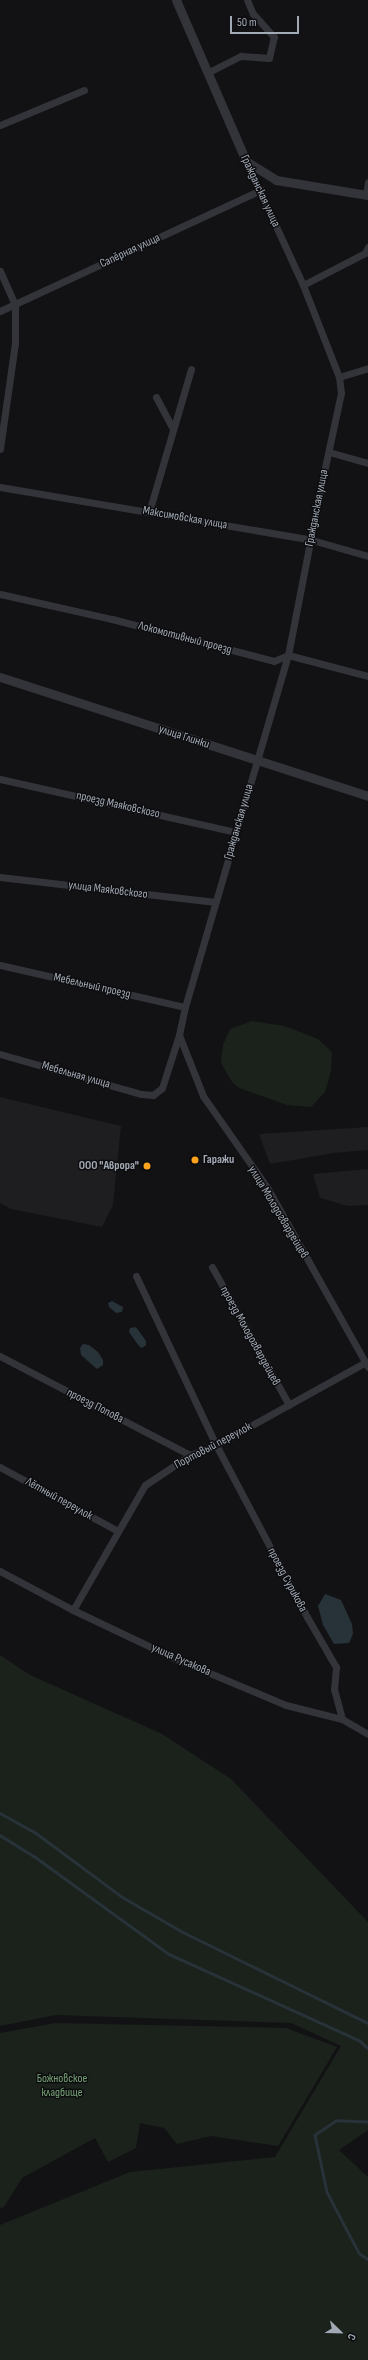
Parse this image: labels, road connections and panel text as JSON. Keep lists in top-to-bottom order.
{
  "streets": {
    "street": [
      "Гражданская улица",
      "Сапёрная улица",
      "Максимовская улица",
      "Локомотивный проезд",
      "улица Глинки",
      "проезд Маяковского",
      "улица Маяковского",
      "Мебельный проезд",
      "Мебельная улица",
      "улица Молодогвардейцев",
      "проезд Молодогвардейцев",
      "проезд Попова",
      "Портовый переулок",
      "Лётный переулок",
      "проезд Сурикова",
      "улица Русакова"
    ]
  },
  "crossings": [
    ["Гражданская улица", "Сапёрная улица"],
    ["Гражданская улица", "Максимовская улица"],
    ["Гражданская улица", "Локомотивный проезд"],
    ["Гражданская улица", "улица Глинки"],
    ["Гражданская улица", "проезд Маяковского"],
    ["Гражданская улица", "улица Маяковского"],
    ["Гражданская улица", "Мебельный проезд"],
    ["Гражданская улица", "Мебельная улица"],
    ["Гражданская улица", "улица Молодогвардейцев"],
    ["улица Молодогвардейцев", "Портовый переулок"],
    ["проезд Молодогвардейцев", "Портовый переулок"],
    ["проезд Попова", "Портовый переулок"],
    ["Портовый переулок", "Лётный переулок"],
    ["Портовый переулок", "проезд Сурикова"],
    ["Портовый переулок", "улица Русакова"],
    ["проезд Сурикова", "улица Русакова"]
  ],
  "parks": ["Божновское кладбище"],
  "places": ["Гаражи", "ООО \"Аврора\""],
  "scale_bar": "50 m",
  "north": "bottom right"
}
